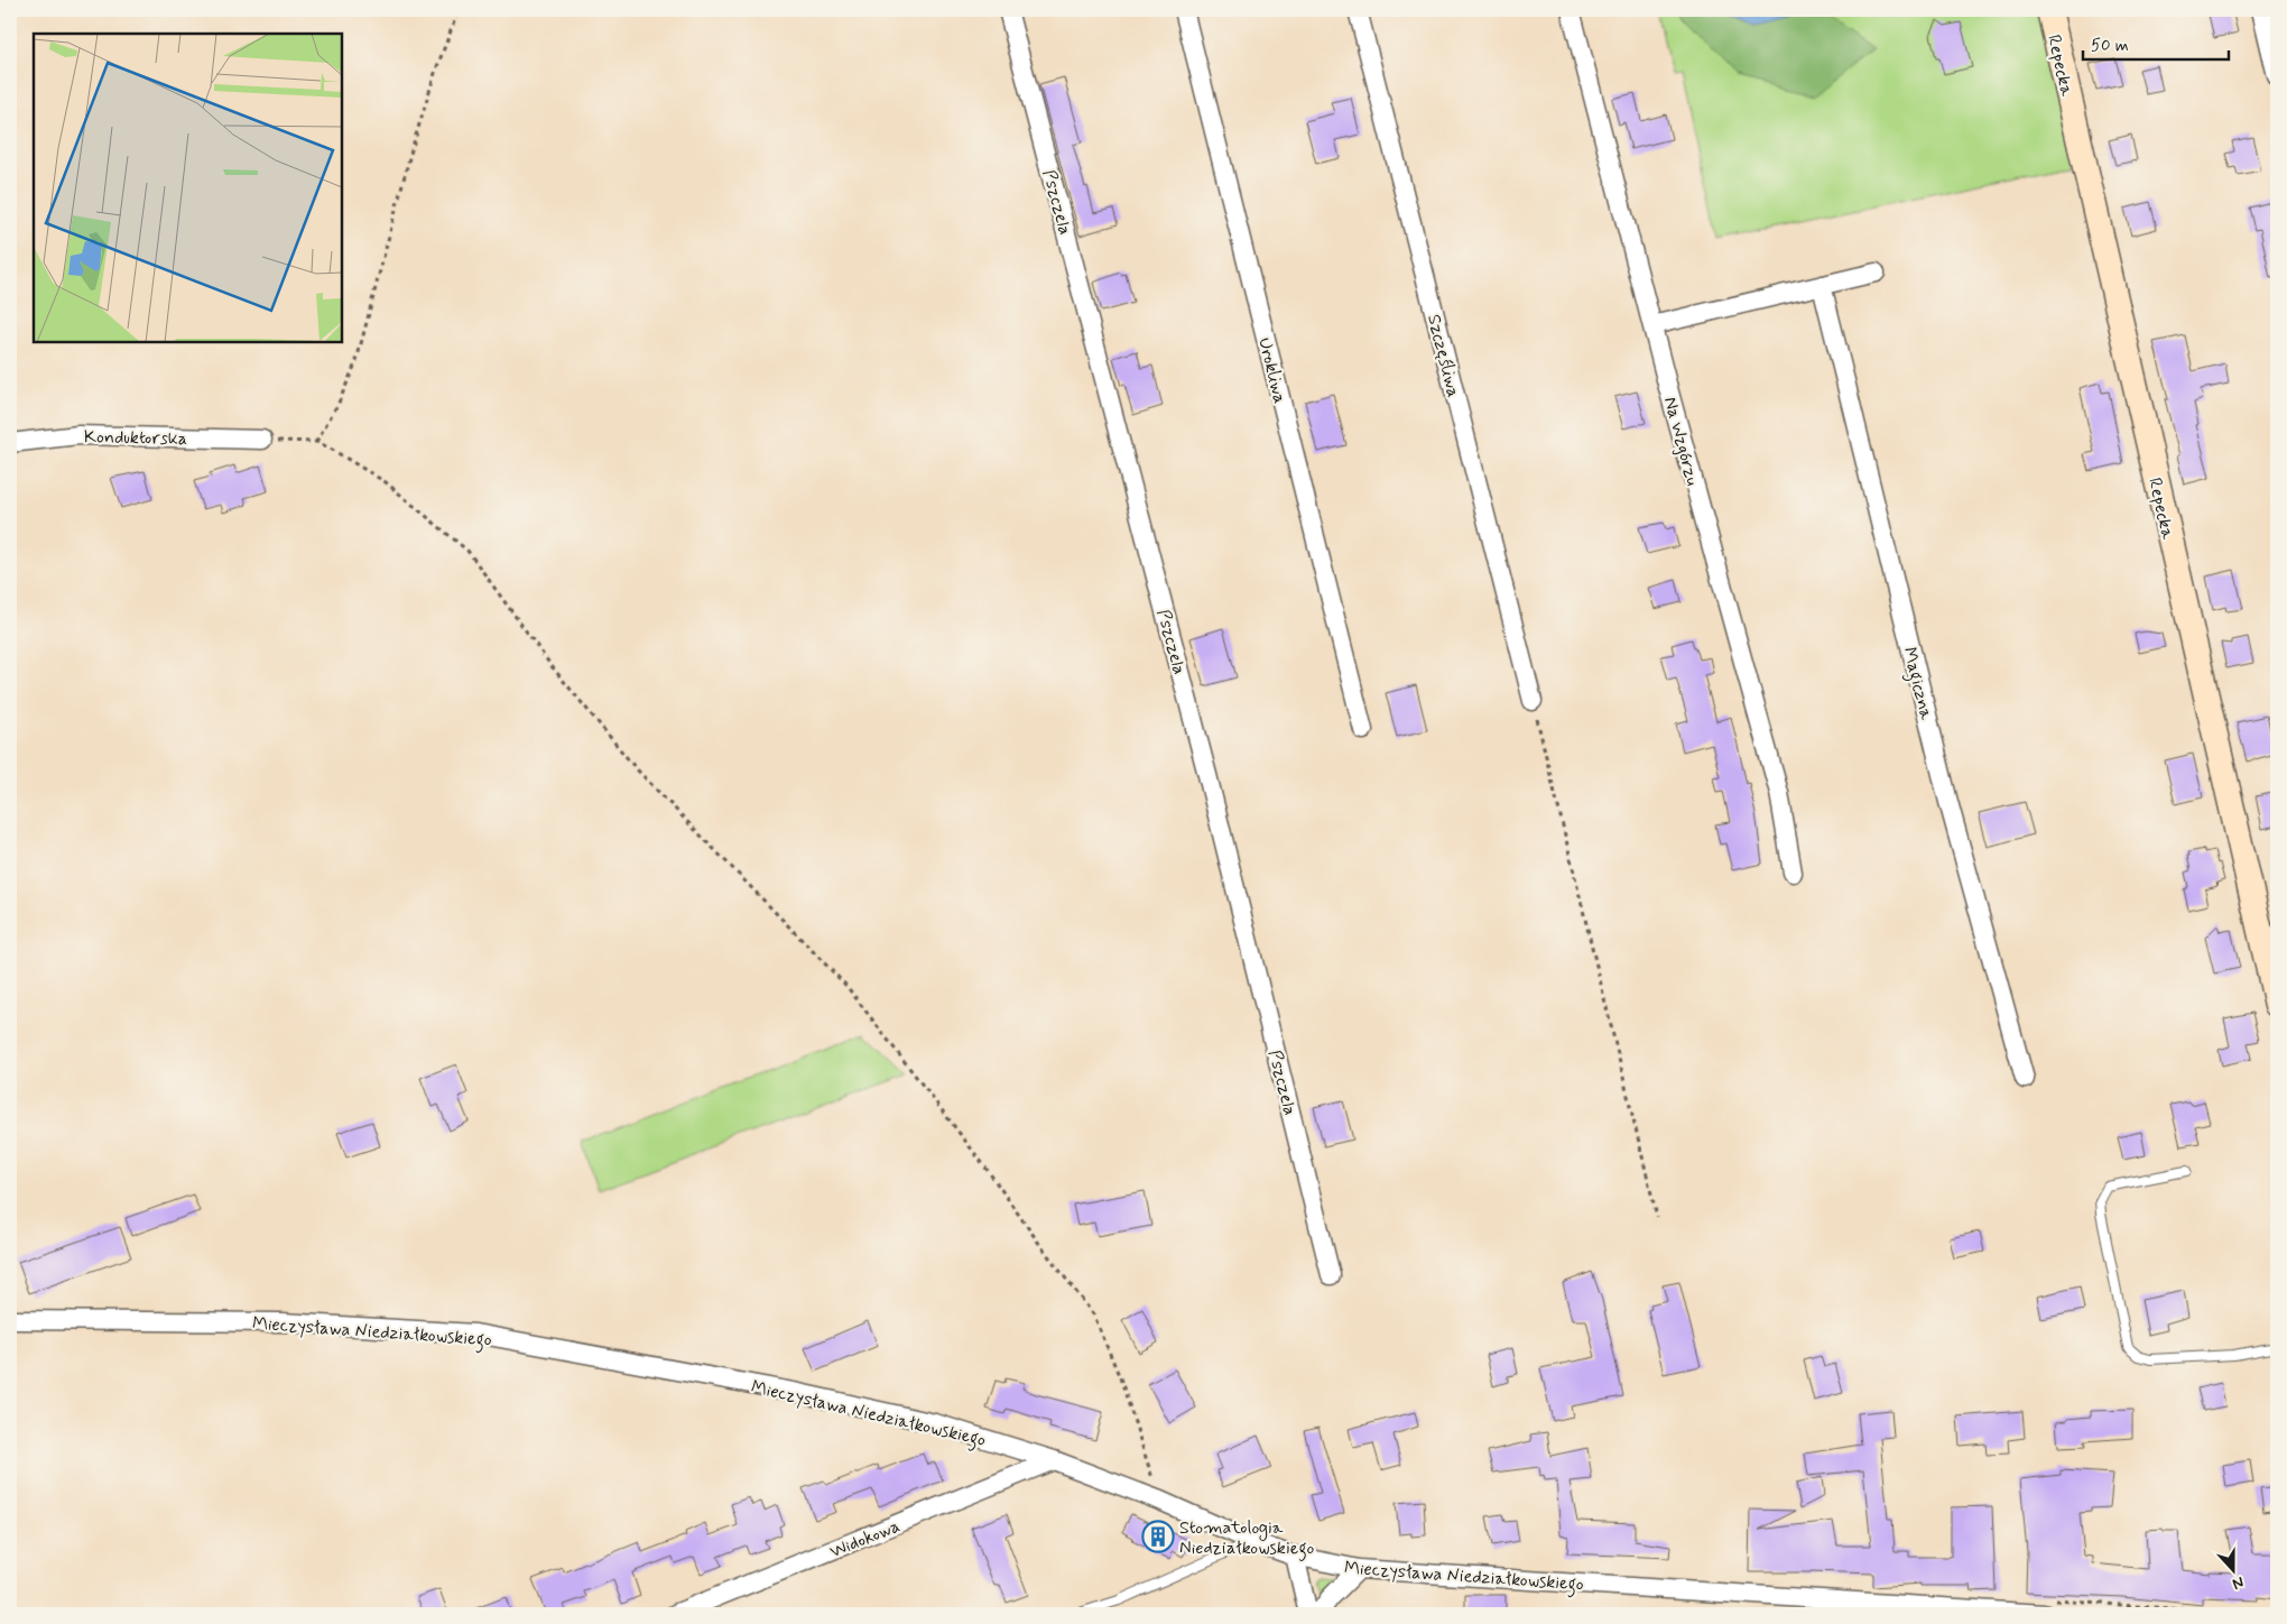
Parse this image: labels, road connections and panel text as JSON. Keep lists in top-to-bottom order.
{
  "streets": {
    "street": [
      "Repecka",
      "Pszczela",
      "Szczęśliwa",
      "Urokliwa",
      "Konduktorska",
      "Na Wzgórzu",
      "Magiczna",
      "Mieczysława Niedziałkowskiego",
      "Widokowa"
    ]
  },
  "crossings": [
    ["Mieczysława Niedziałkowskiego", "Widokowa"]
  ],
  "places": {
    "building": ["Stomatologia Niedziałkowskiego"]
  },
  "scale_bar": "50 m",
  "north": "bottom"
}
